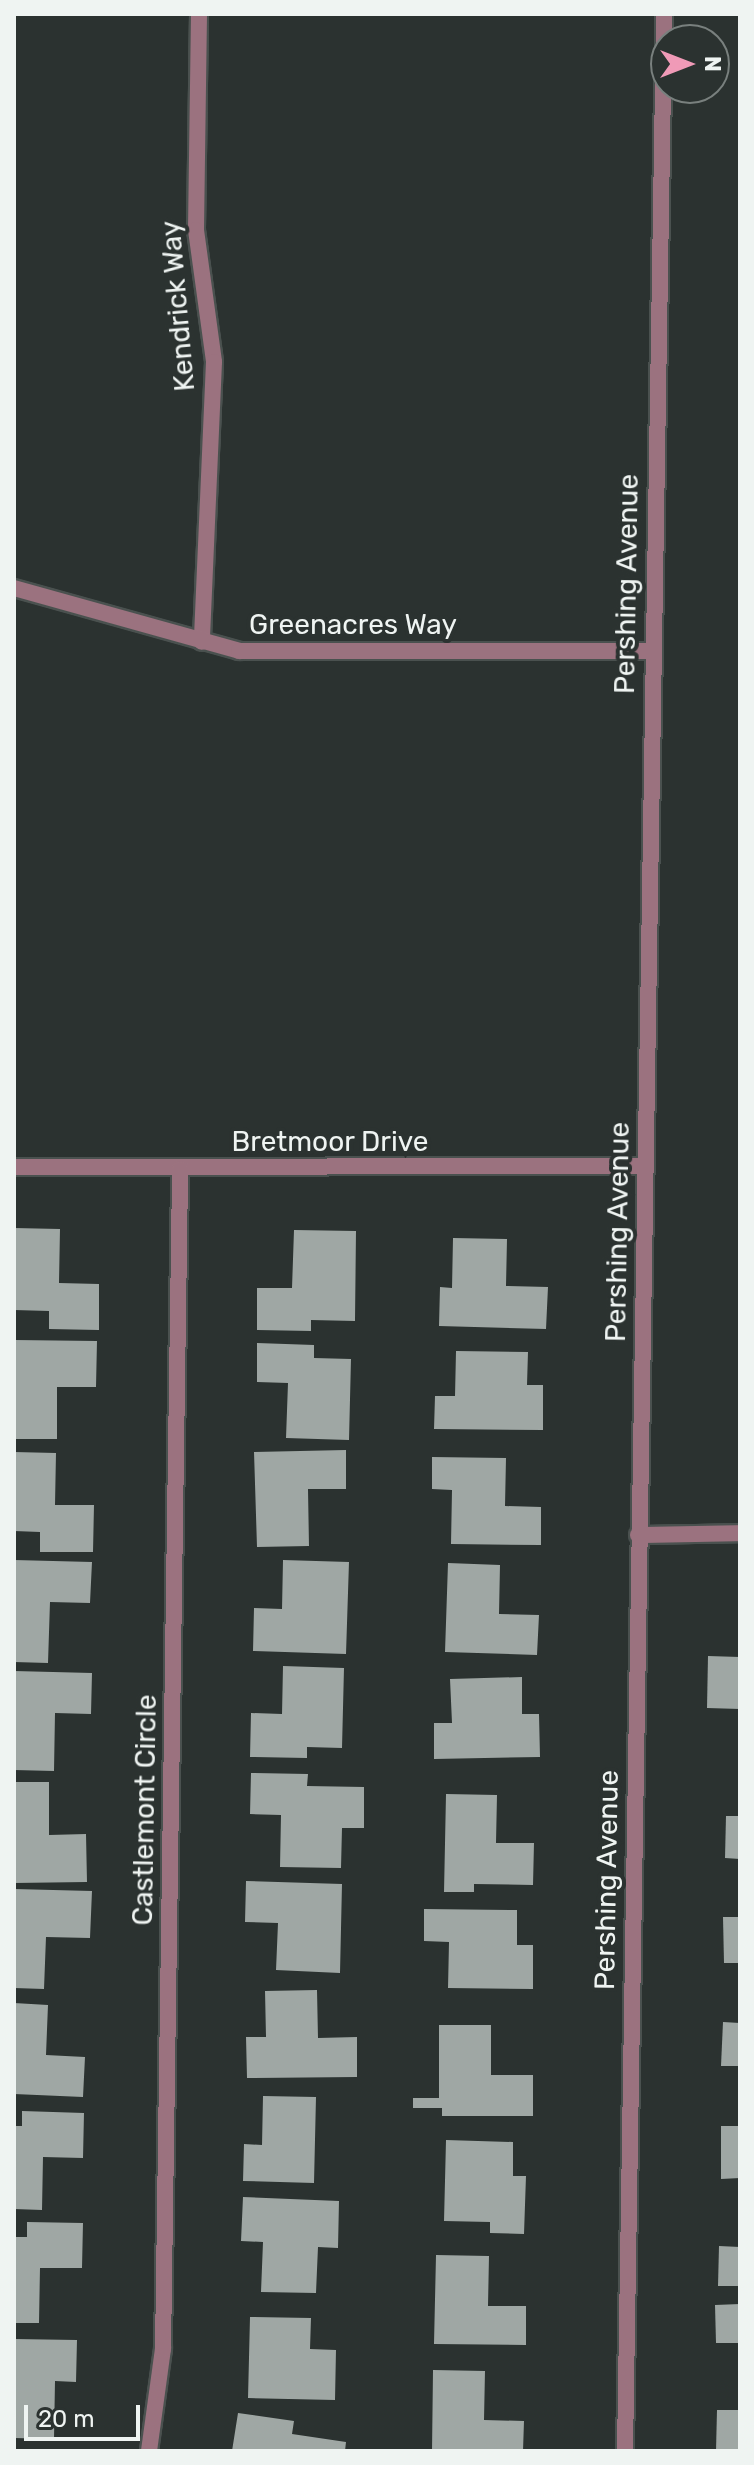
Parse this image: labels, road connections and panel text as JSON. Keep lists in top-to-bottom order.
{
  "streets": {
    "street": [
      "Kendrick Way",
      "Pershing Avenue",
      "Greenacres Way",
      "Bretmoor Drive",
      "Castlemont Circle"
    ]
  },
  "crossings": [
    ["Kendrick Way", "Greenacres Way"],
    ["Pershing Avenue", "Greenacres Way"],
    ["Pershing Avenue", "Bretmoor Drive"],
    ["Bretmoor Drive", "Castlemont Circle"]
  ],
  "scale_bar": "20 m",
  "north": "right"
}
